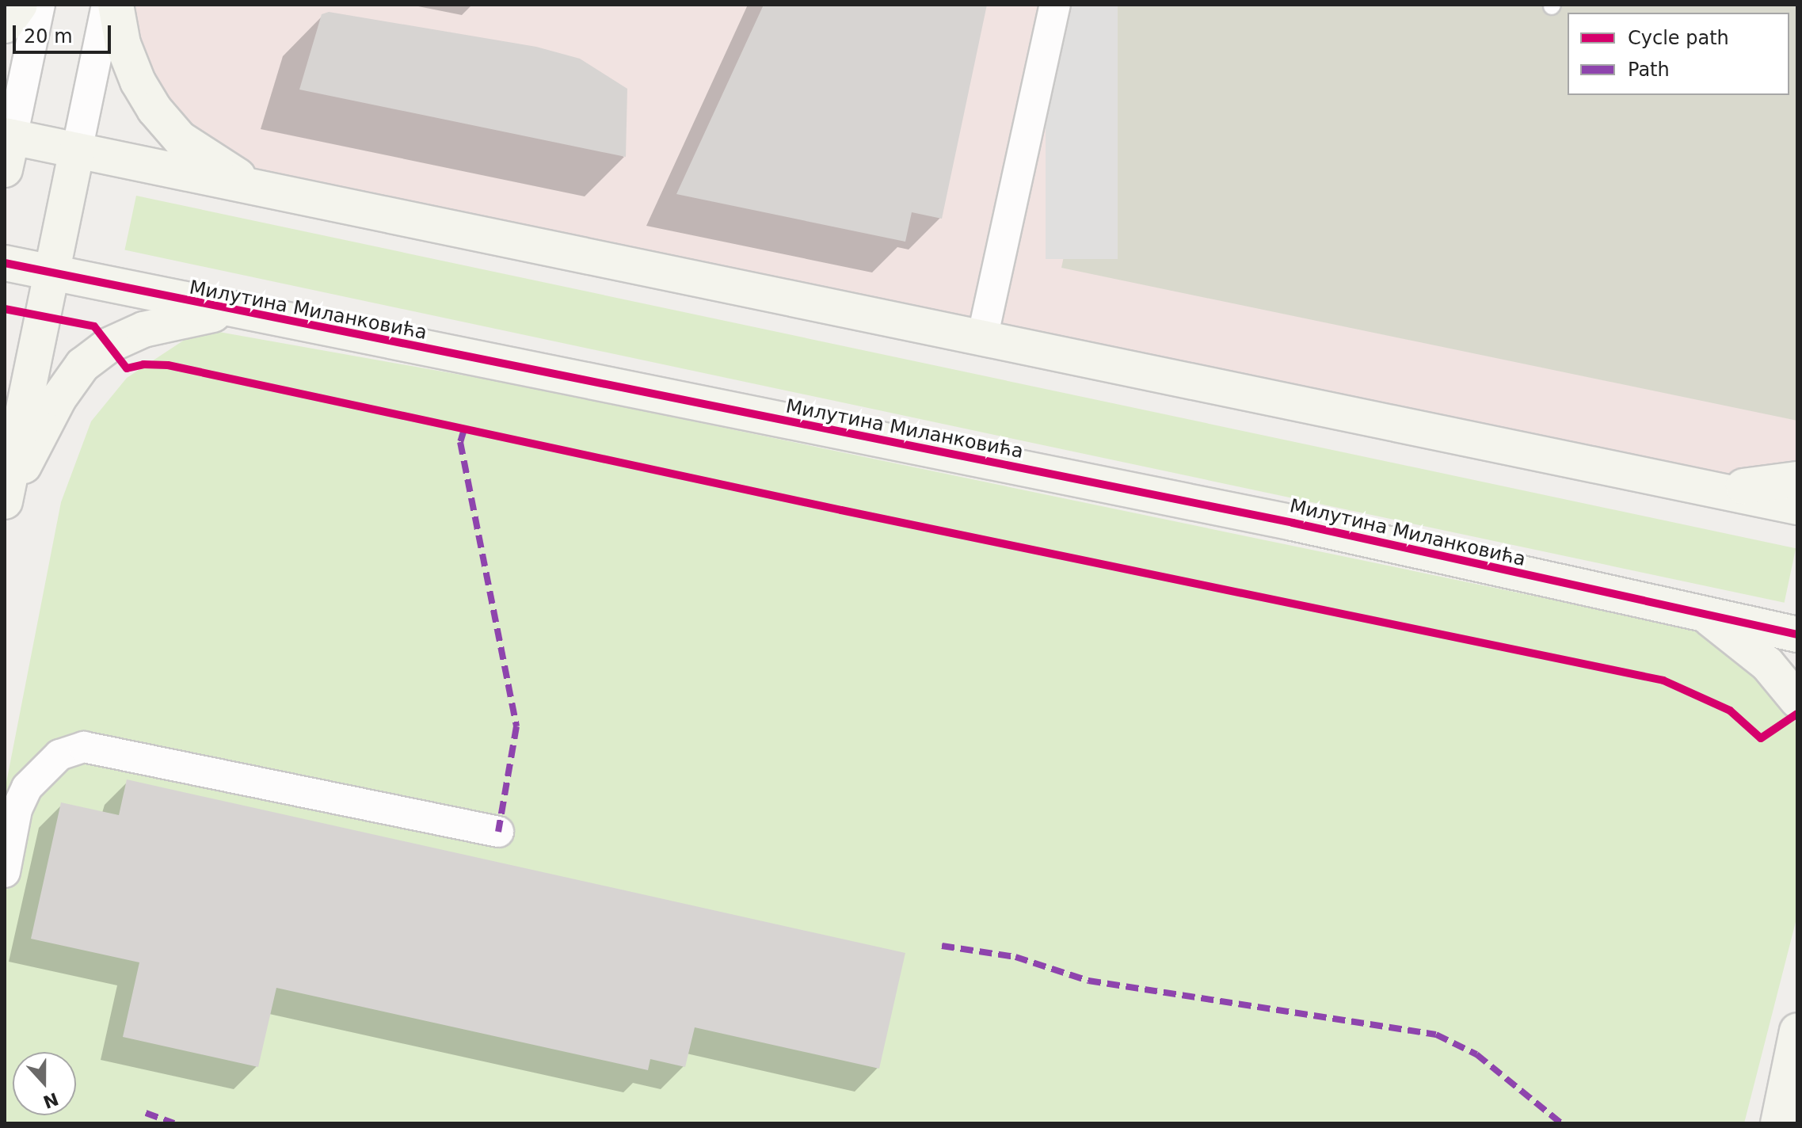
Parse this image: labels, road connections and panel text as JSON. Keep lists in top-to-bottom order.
{
  "streets": {
    "street": ["Милутина Миланковића"]
  },
  "legend": ["Cycle path", "Path"],
  "scale_bar": "20 m",
  "north": "bottom"
}
